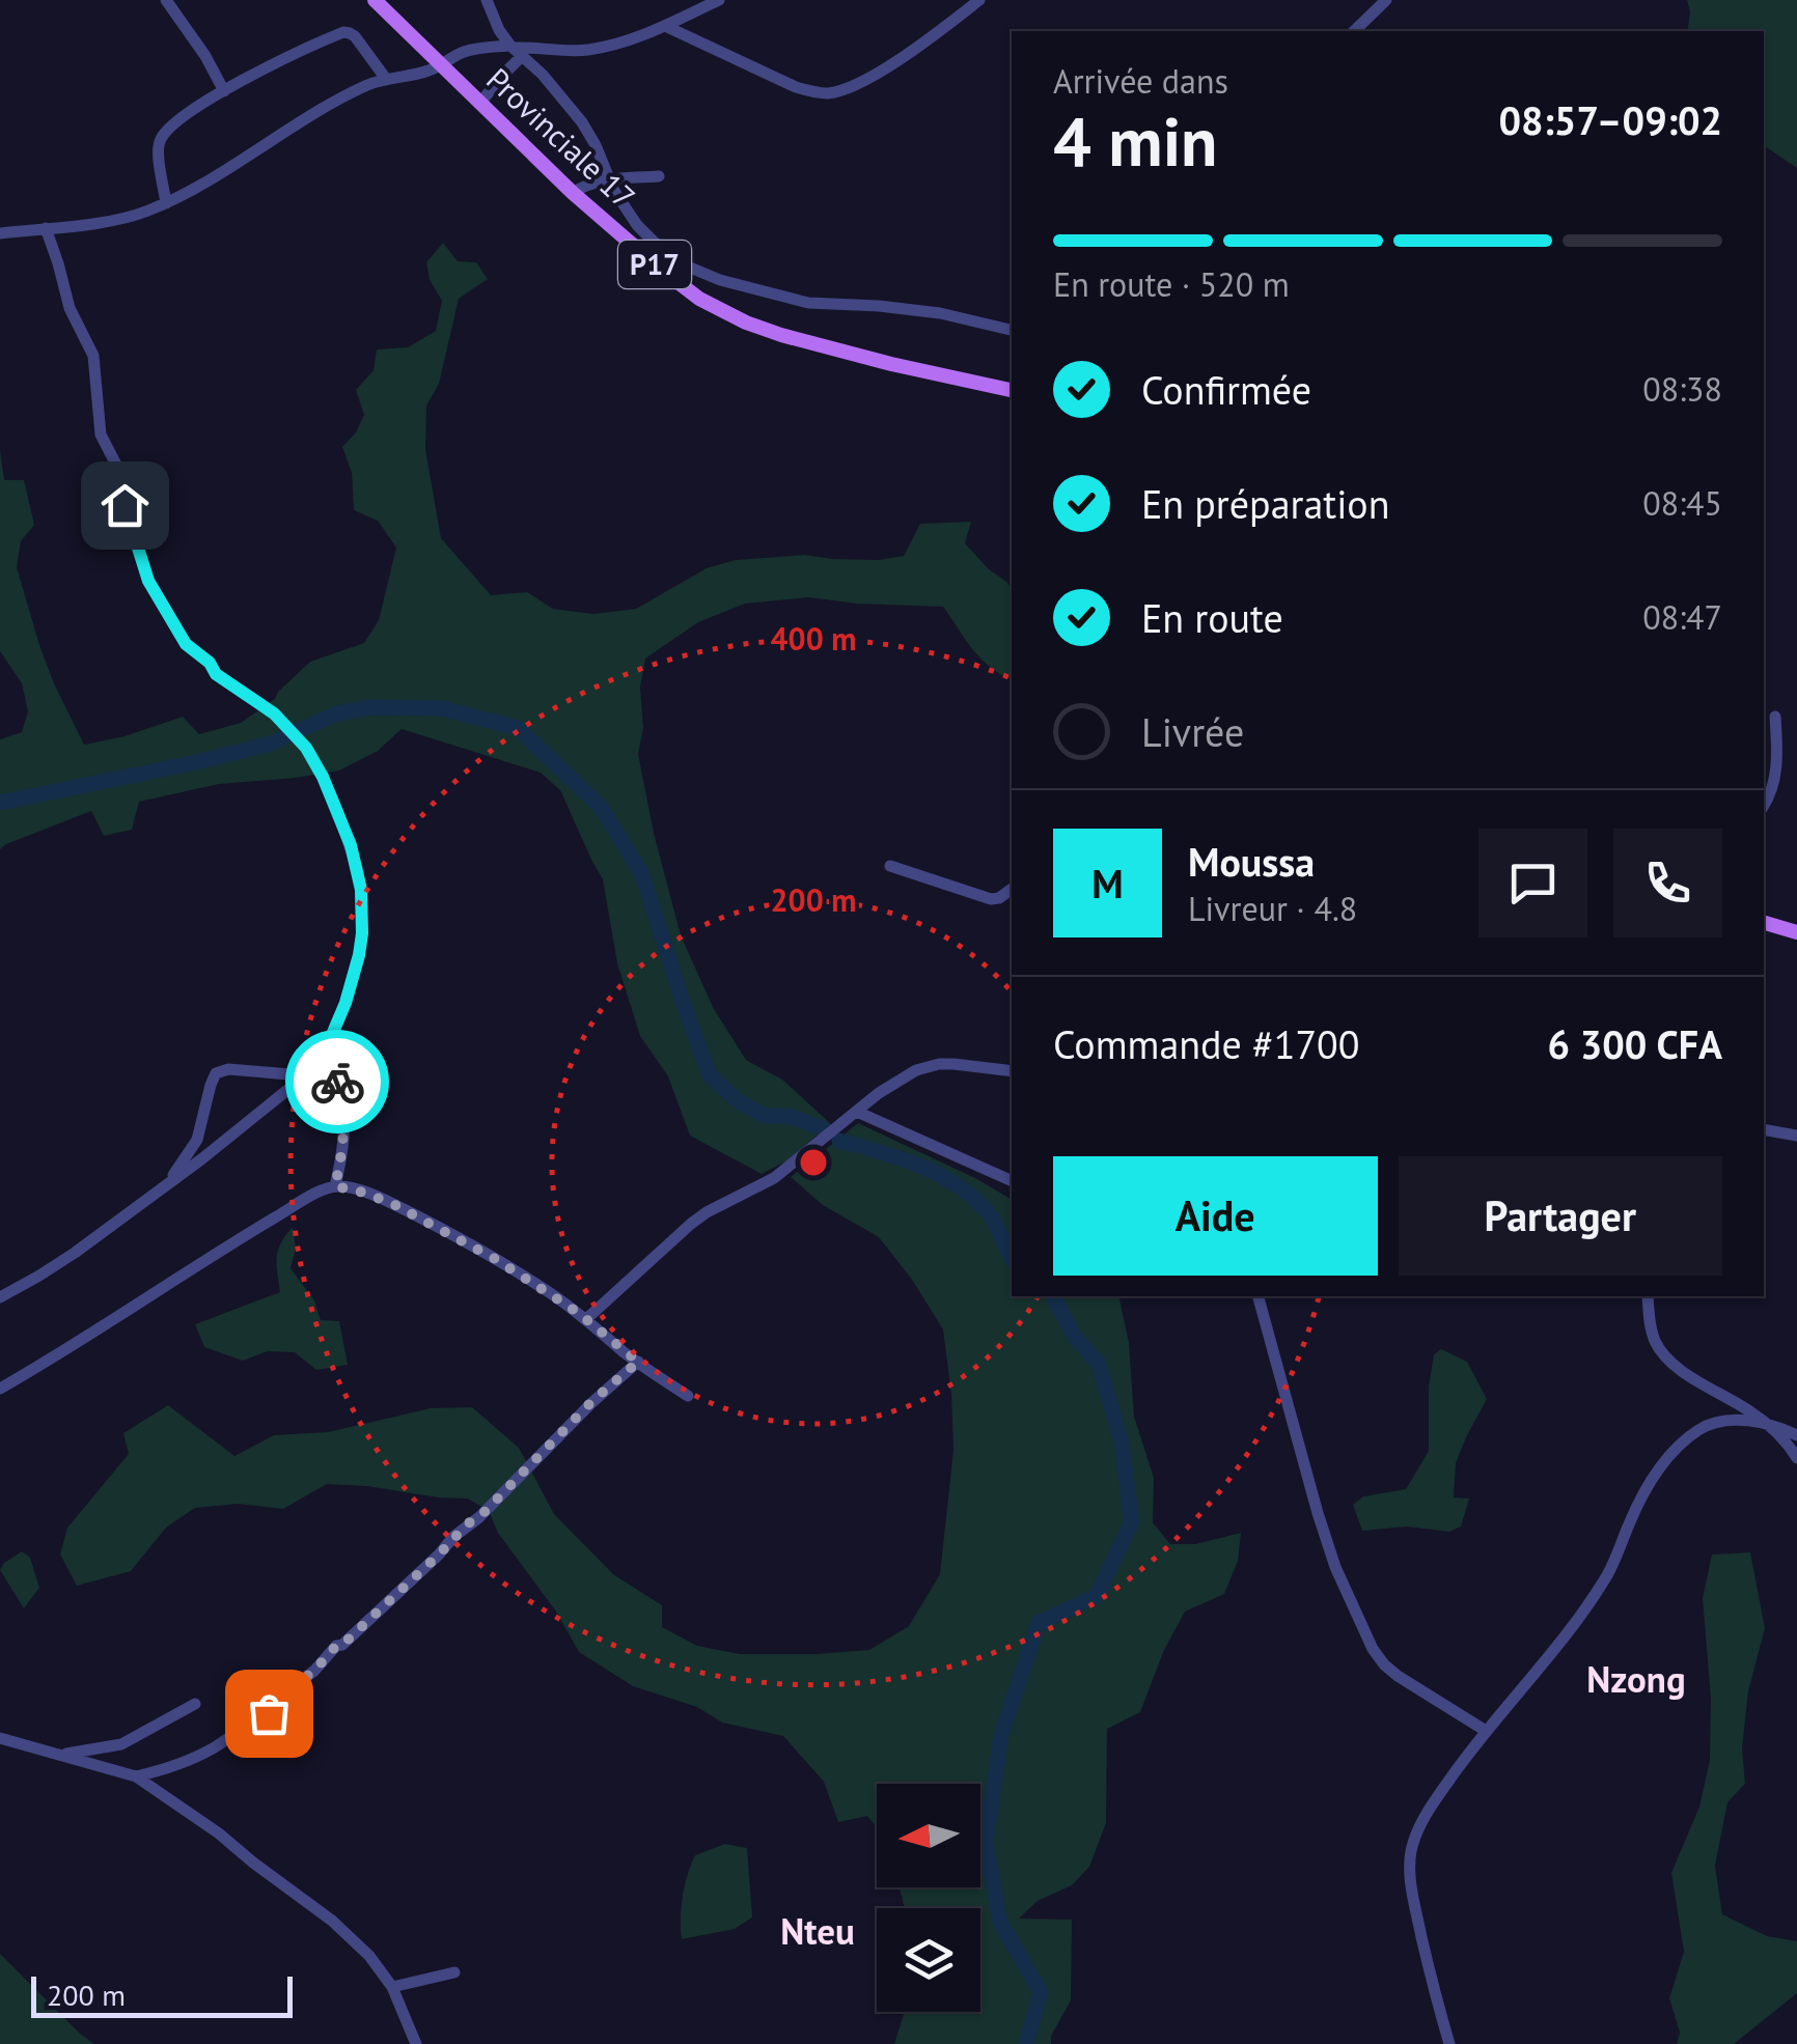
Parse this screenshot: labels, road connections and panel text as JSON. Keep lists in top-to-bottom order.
{
  "streets": {
    "main road": ["Provinciale 17", "P17"]
  },
  "districts": ["Nzong", "Nteu"],
  "scale_bar": "200 m",
  "north": "left",
  "page": {
    "heading": ["4 min", "Arrivée dans", "08:57–09:02"],
    "panel": [
      "Moussa",
      "Livreur · 4.8",
      "Commande #1700",
      "6 300 CFA"
    ],
    "bar": "En route · 520 m",
    "list": [
      ["Confirmée", "08:38"],
      ["En préparation", "08:45"],
      ["En route", "08:47"],
      "Livrée"
    ],
    "round": "M",
    "buttons": ["Aide", "Partager"],
    "scale": "200 m"
  },
  "rings": ["400 m", "200 m"]
}
